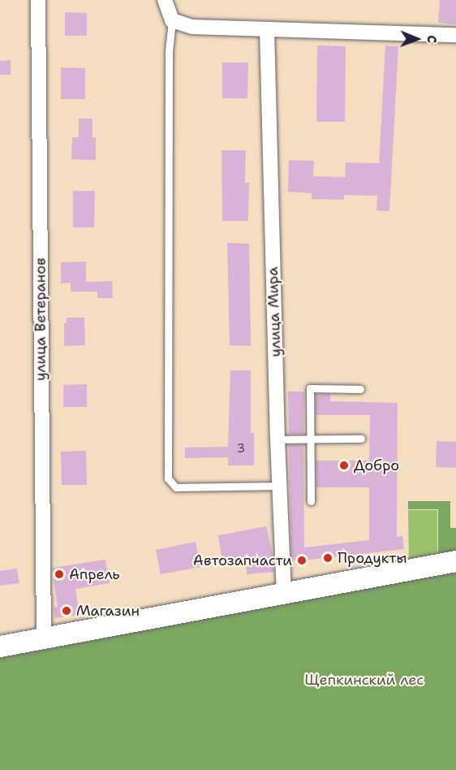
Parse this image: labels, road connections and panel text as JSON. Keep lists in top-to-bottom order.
{
  "streets": {
    "street": ["улица Мира", "улица Ветеранов"]
  },
  "parks": ["Щепкинский лес"],
  "places": [
    "Добро",
    "Продукты",
    "Автозапчасти",
    "Апрель",
    "Магазин"
  ],
  "house_numbers": ["3"],
  "north": "right"
}
